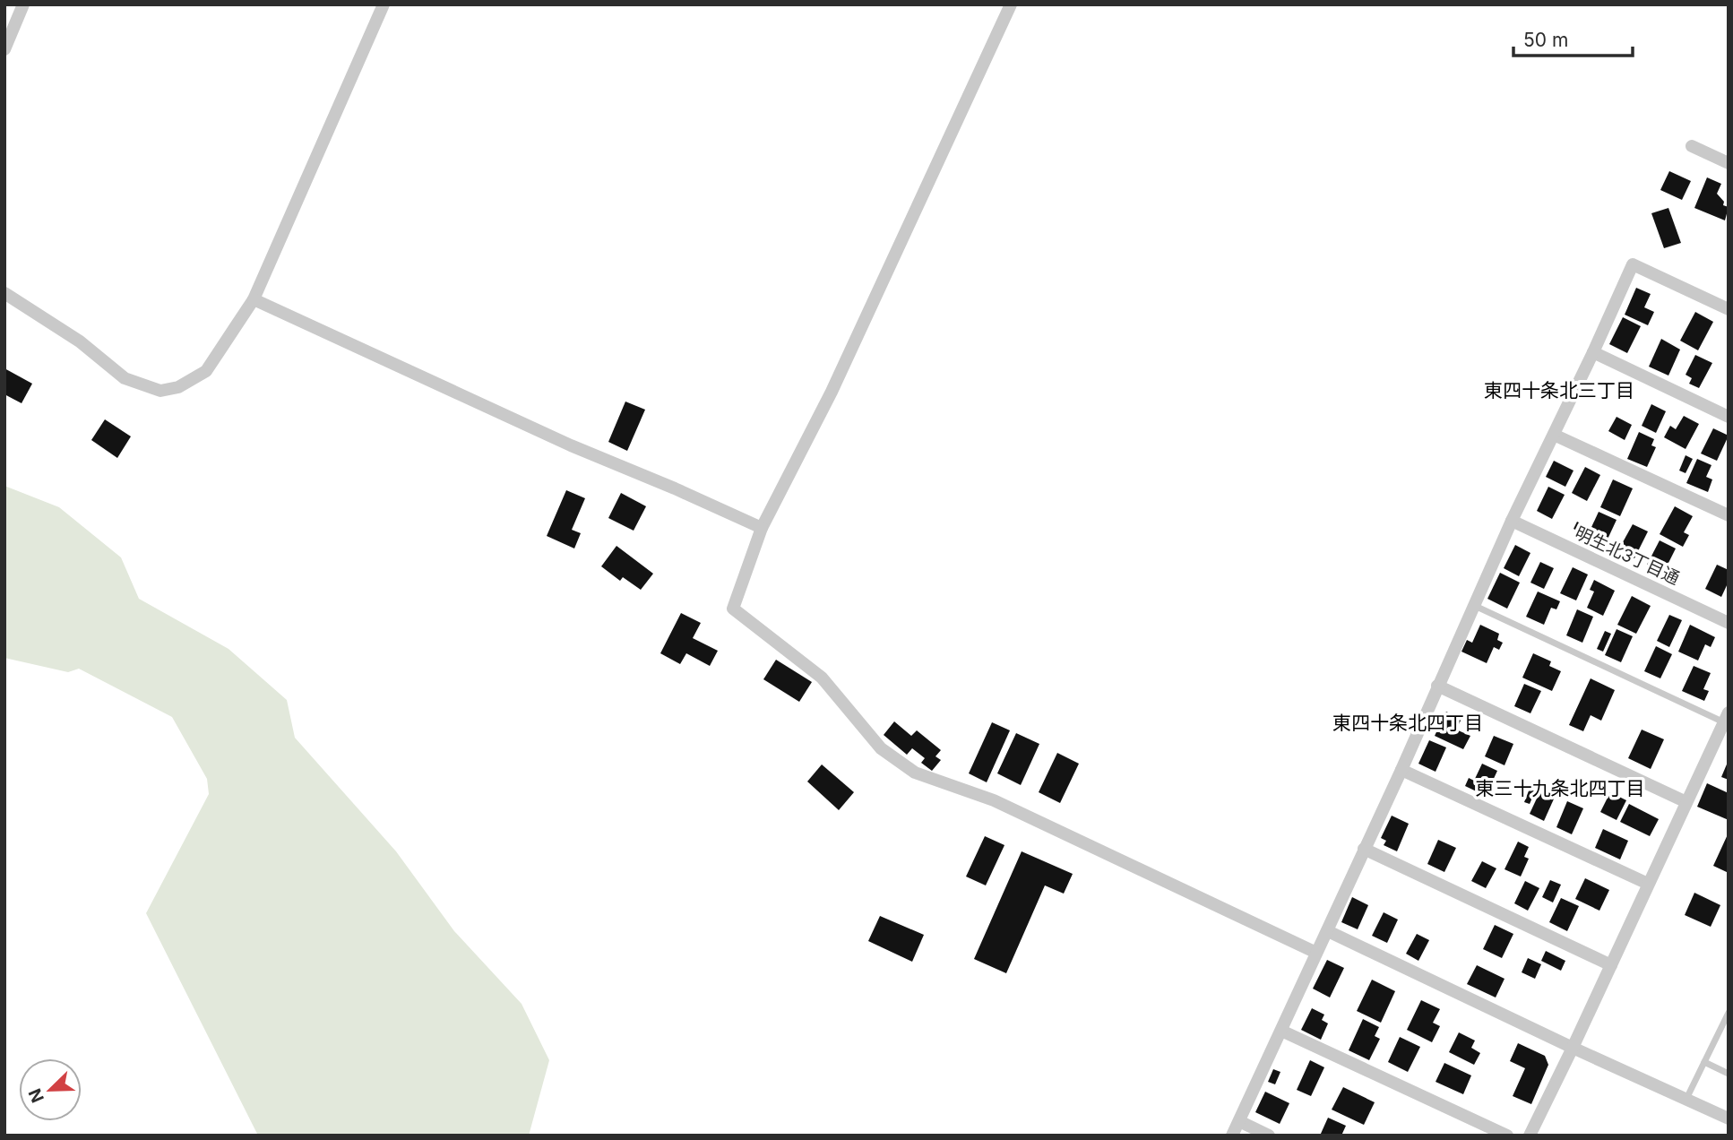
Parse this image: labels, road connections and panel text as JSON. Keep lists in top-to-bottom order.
{
  "streets": {
    "street": ["明生北3丁目通"]
  },
  "districts": ["東四十条北三丁目", "東四十条北四丁目", "東三十九条北四丁目"],
  "scale_bar": "50 m",
  "north": "bottom left"
}
